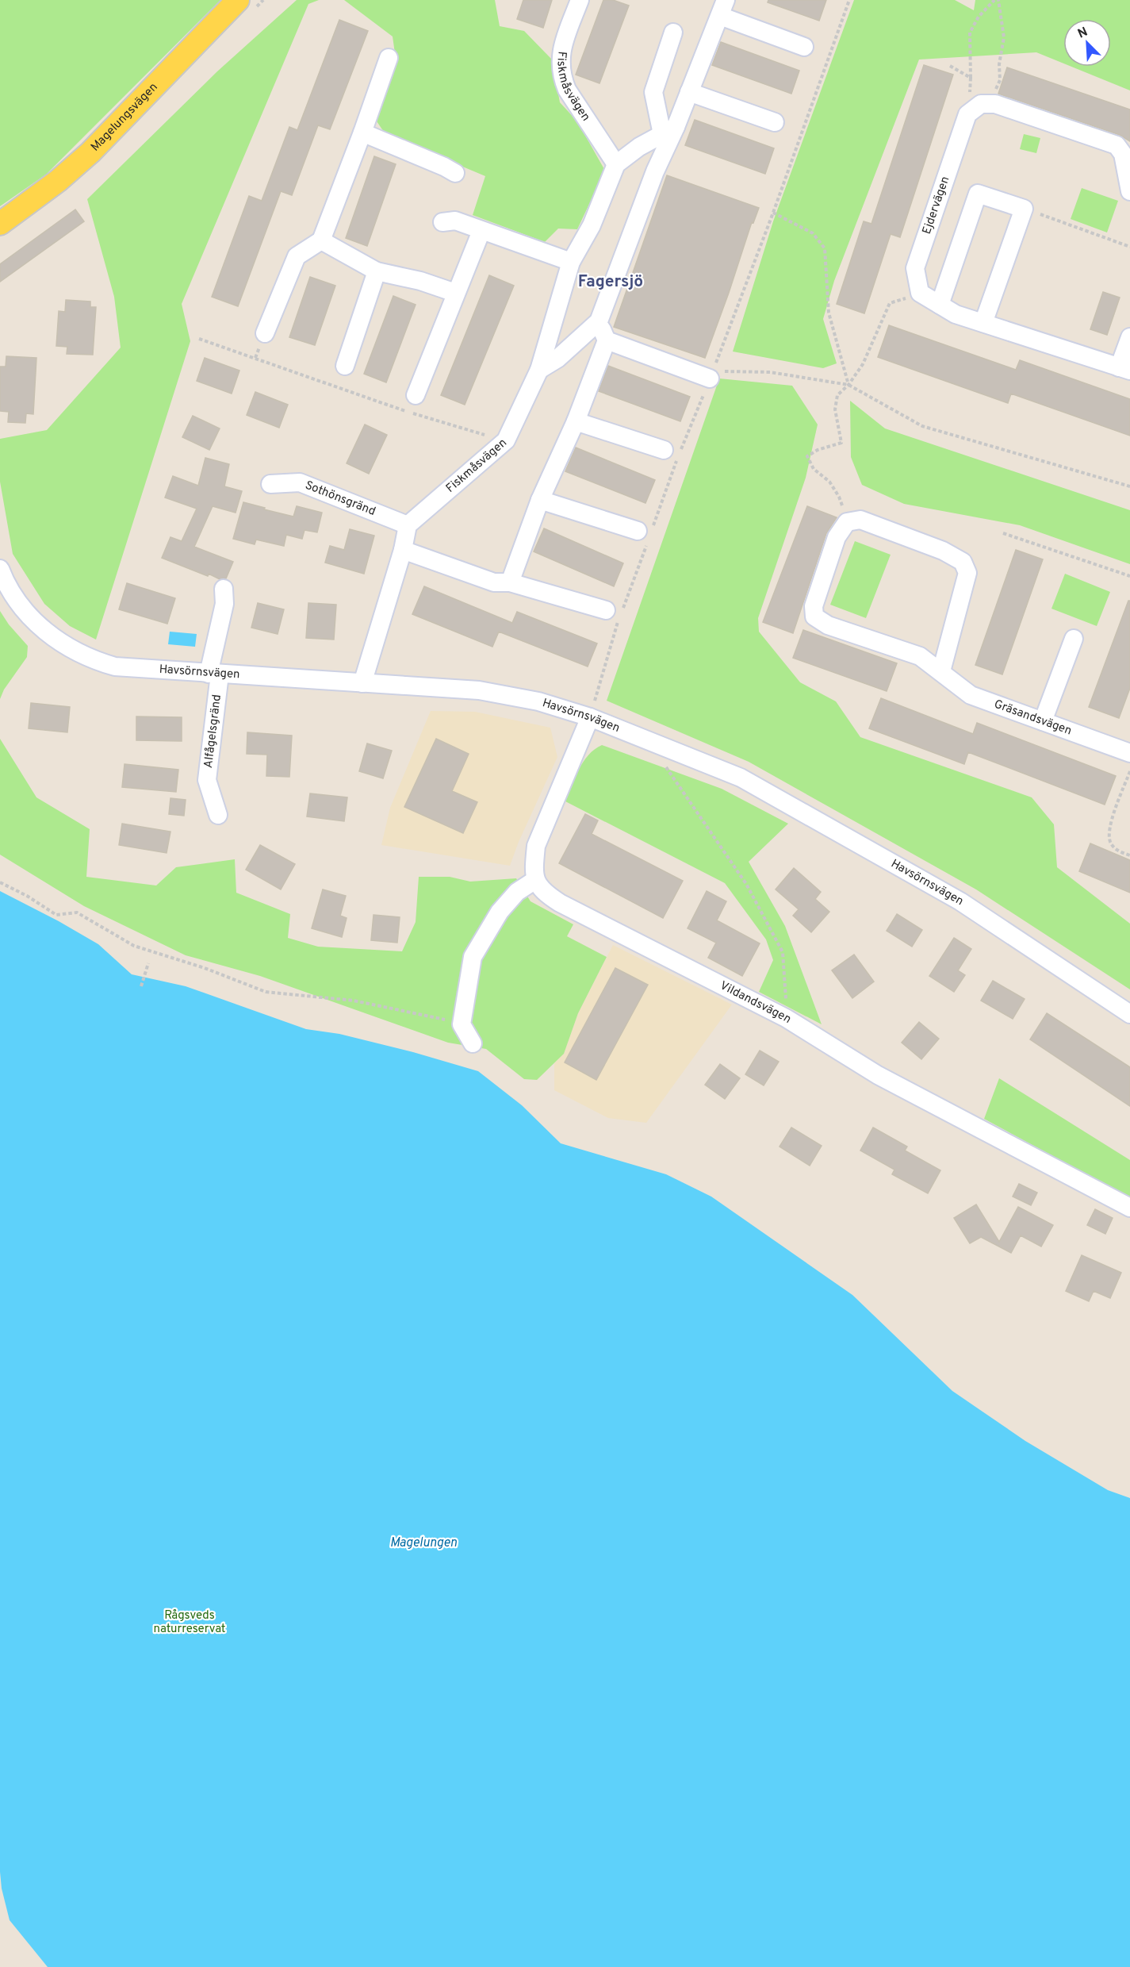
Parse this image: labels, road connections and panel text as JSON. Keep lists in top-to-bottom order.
{
  "streets": {
    "main road": ["Magelungsvägen"],
    "street": [
      "Fiskmåsvägen",
      "Ejdervägen",
      "Sothönsgränd",
      "Havsörnsvägen",
      "Gräsandsvägen",
      "Alfågelsgränd",
      "Vildandsvägen"
    ]
  },
  "crossings": [
    ["Fiskmåsvägen", "Sothönsgränd"],
    ["Havsörnsvägen", "Alfågelsgränd"]
  ],
  "districts": ["Fagersjö"],
  "water": ["Magelungen"],
  "parks": ["Rågsveds naturreservat"],
  "north": "top left"
}
